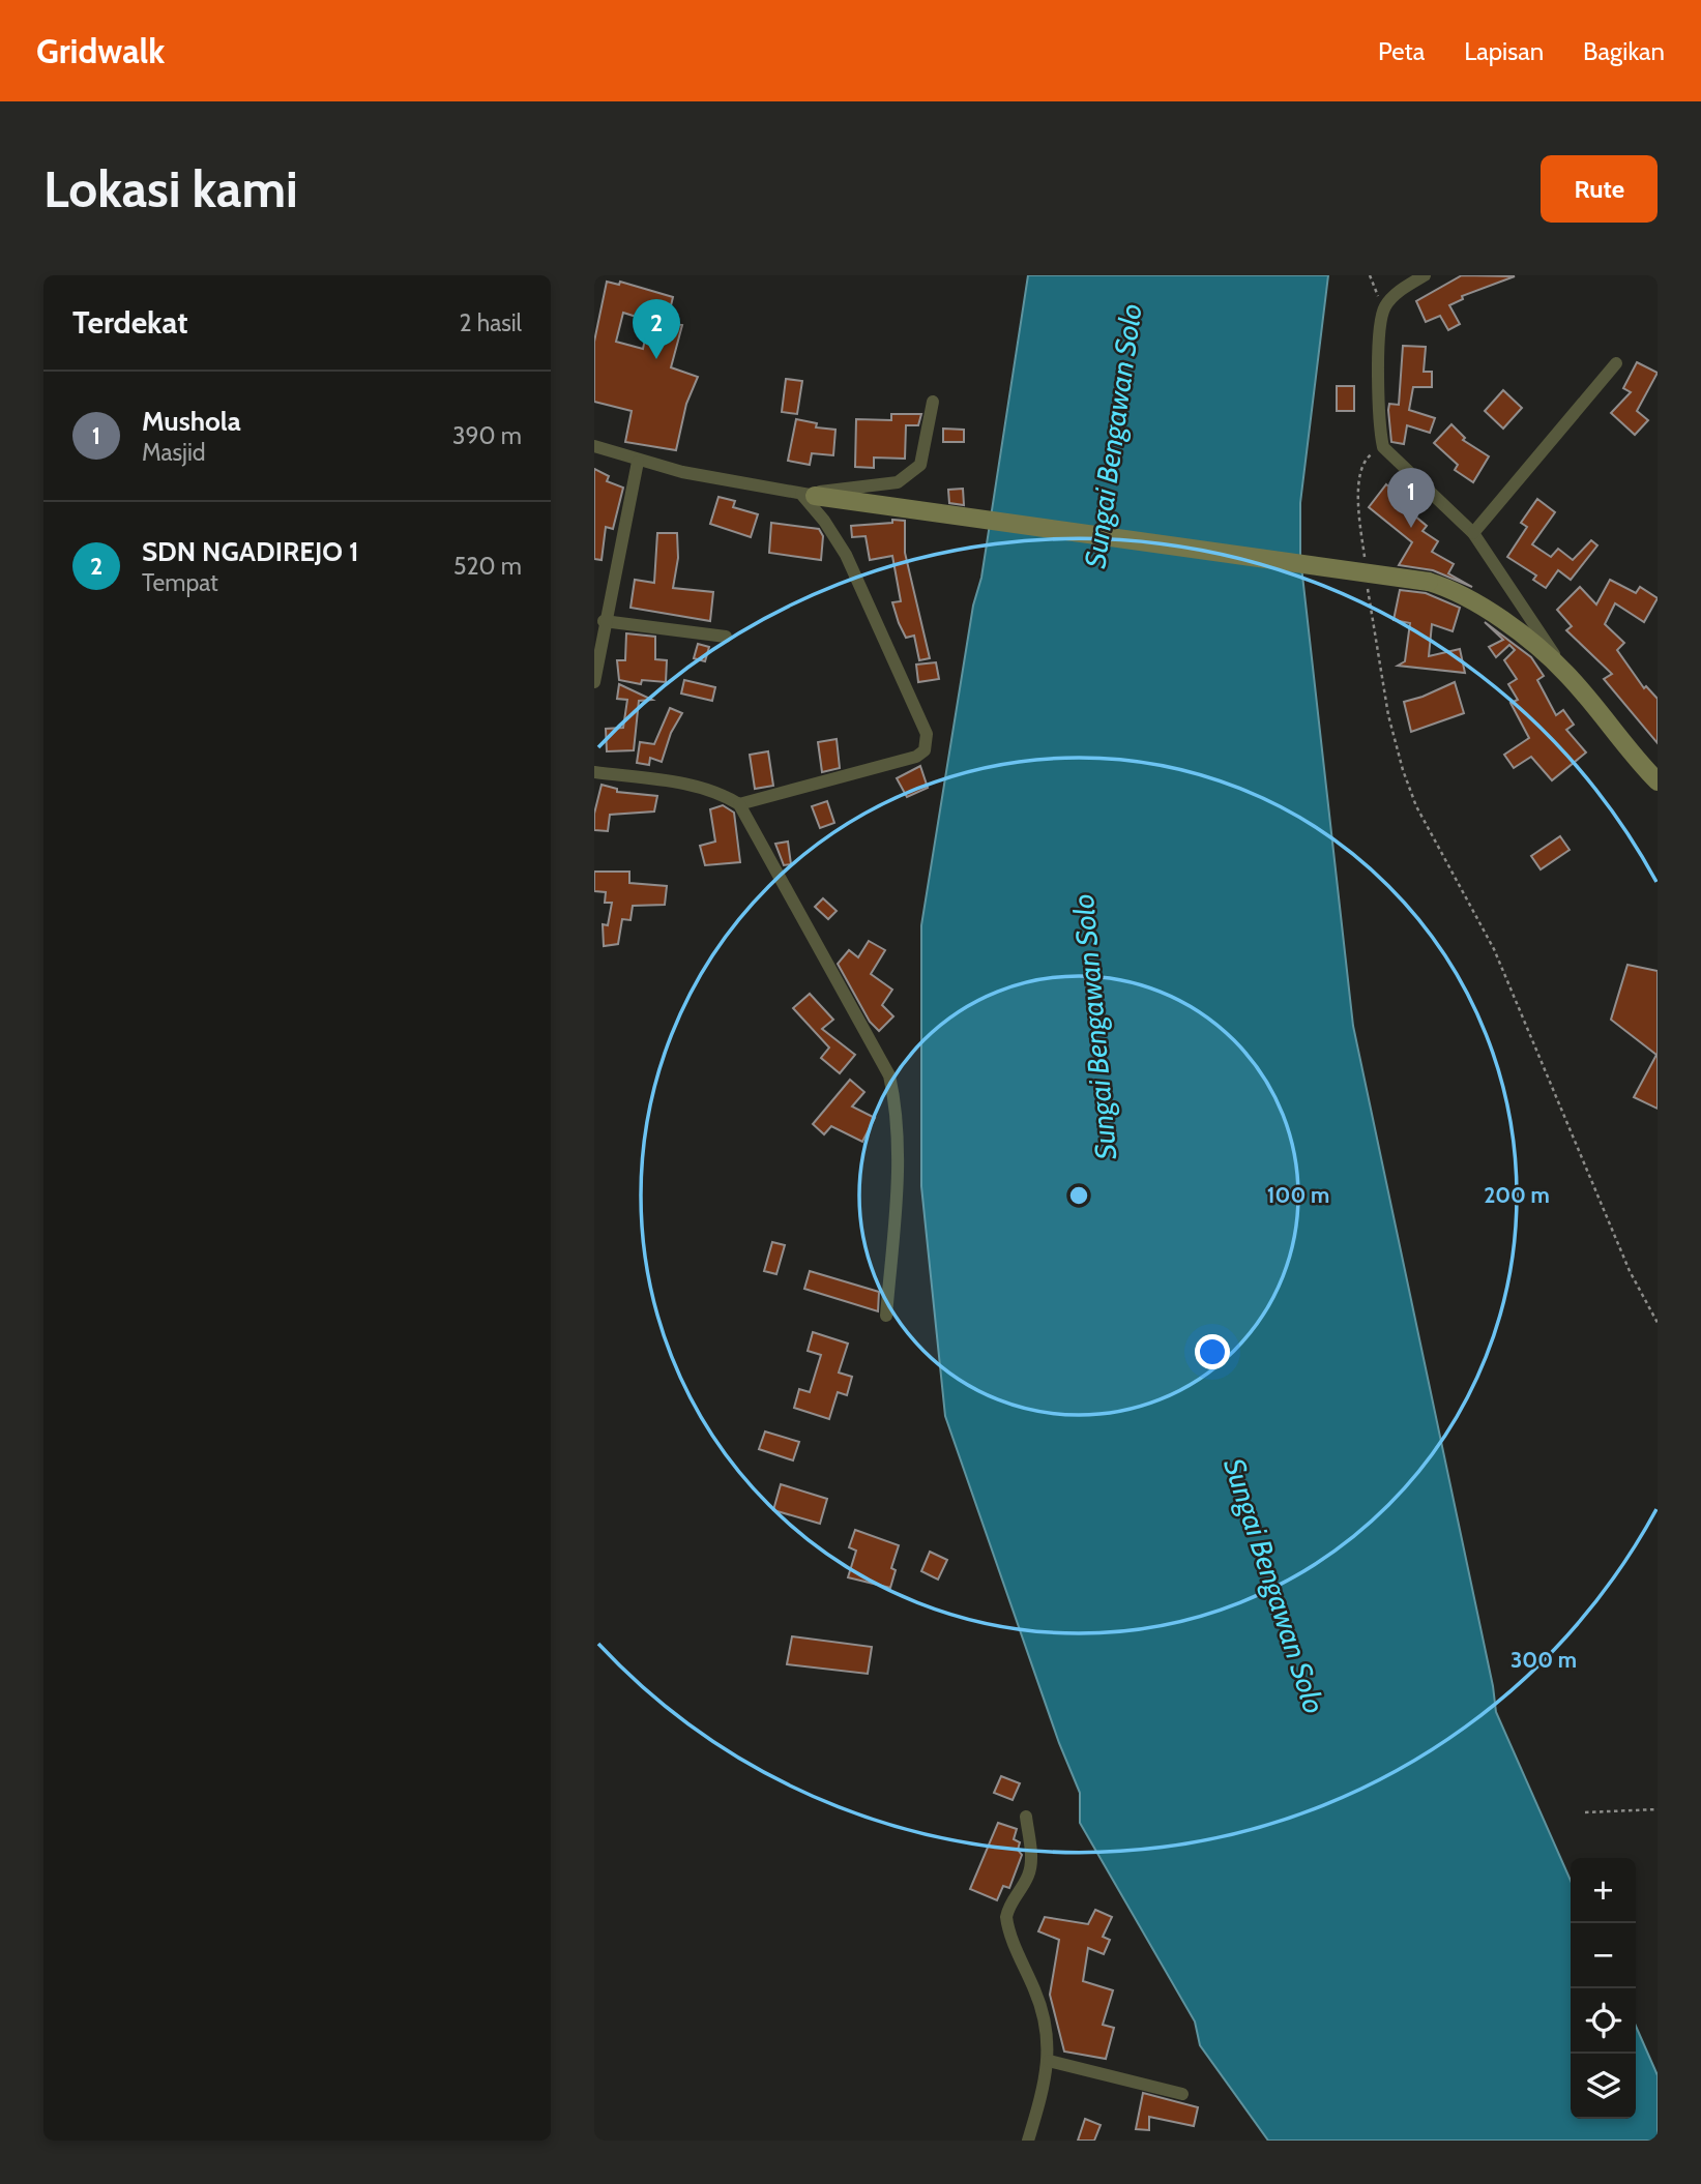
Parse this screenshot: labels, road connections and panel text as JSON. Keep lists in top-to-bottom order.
{
  "water": ["Sungai Bengawan Solo"],
  "page": {
    "header": "Gridwalk",
    "nav": ["Peta", "Lapisan", "Bagikan"],
    "buttons": "Rute",
    "title": "Lokasi kami",
    "heading": ["Terdekat", "2 hasil"],
    "pins": ["2", "1"],
    "list": [
      {
        "mark": "1",
        "name": "Mushola",
        "note": "Masjid",
        "value": "390 m"
      },
      {
        "mark": "2",
        "name": "SDN NGADIREJO 1",
        "note": "Tempat",
        "value": "520 m"
      }
    ],
    "map_buttons": ["+", "−"]
  },
  "rings": ["100 m", "200 m", "300 m"]
}
